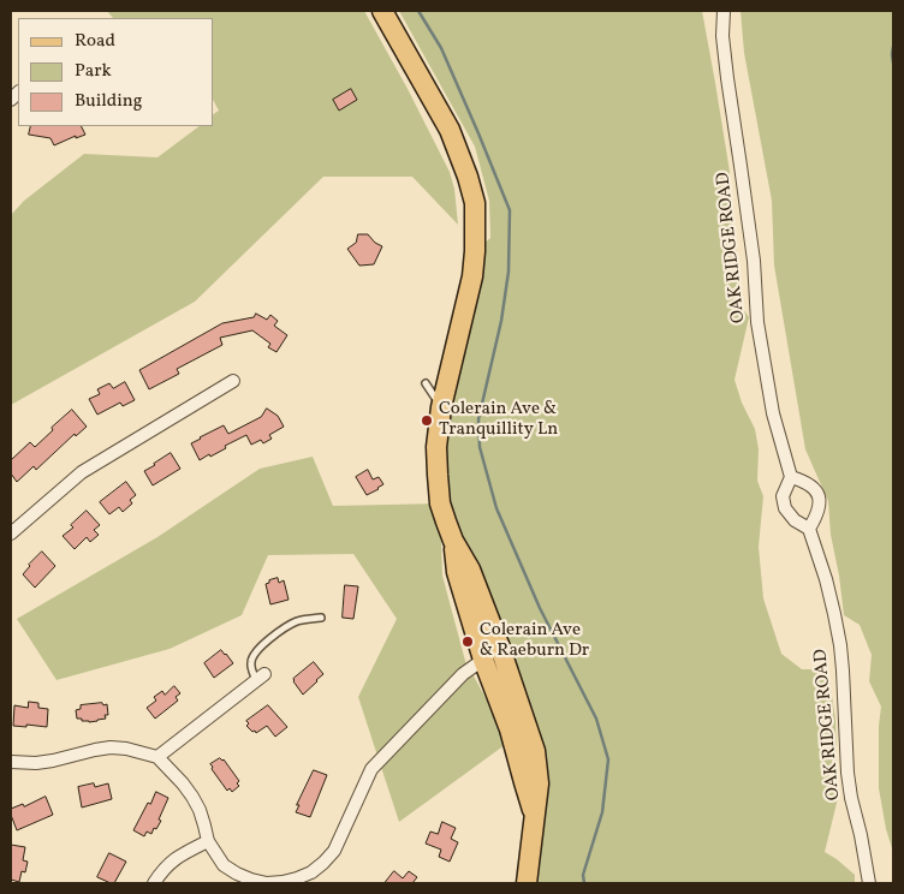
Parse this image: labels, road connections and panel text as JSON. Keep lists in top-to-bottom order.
{
  "streets": {
    "street": ["OAK RIDGE ROAD"]
  },
  "places": ["Colerain Ave & Tranquillity Ln", "Colerain Ave & Raeburn Dr"],
  "legend": ["Road", "Park", "Building"]
}
